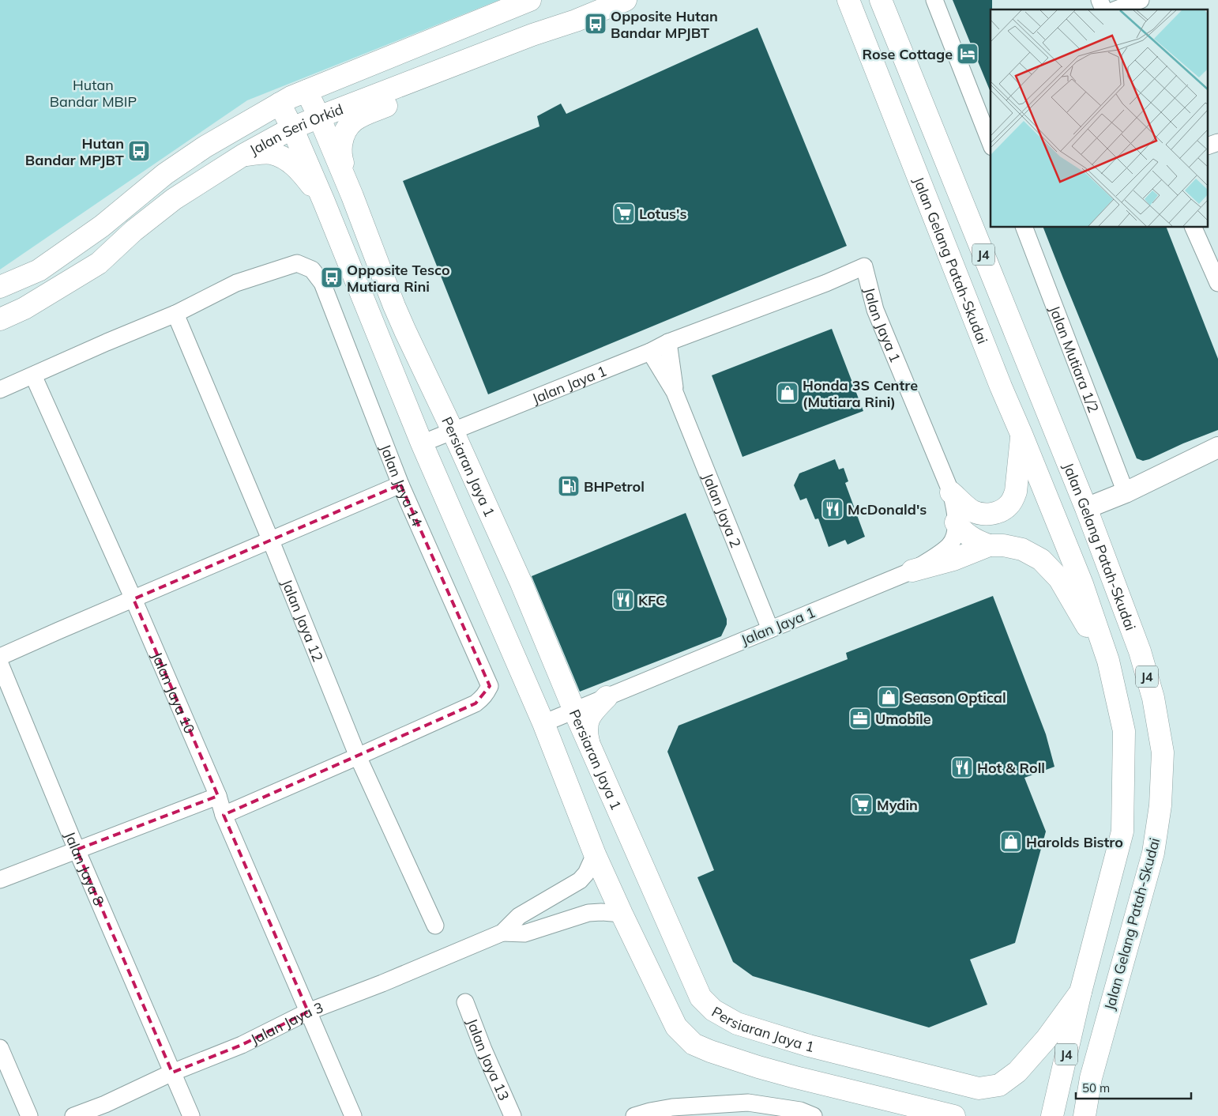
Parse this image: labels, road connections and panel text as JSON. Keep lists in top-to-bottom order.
{
  "streets": {
    "main road": [
      "Jalan Seri Orkid",
      "J4",
      "Jalan Gelang Patah-Skudai",
      "Persiaran Jaya 1"
    ],
    "street": [
      "Jalan Jaya 1",
      "Jalan Mutiara 1/2",
      "Jalan Jaya 14",
      "Jalan Jaya 2",
      "Jalan Jaya 12",
      "Jalan Jaya 10",
      "Jalan Jaya 8",
      "Jalan Jaya 3",
      "Jalan Jaya 13"
    ]
  },
  "crossings": [
    ["Jalan Seri Orkid", "Persiaran Jaya 1"],
    ["Jalan Gelang Patah-Skudai", "Persiaran Jaya 1"],
    ["Jalan Jaya 1", "Persiaran Jaya 1"],
    ["Jalan Jaya 1", "Jalan Jaya 2"],
    ["Jalan Jaya 14", "Jalan Jaya 12"],
    ["Jalan Jaya 10", "Jalan Jaya 3"],
    ["Jalan Jaya 8", "Jalan Jaya 3"]
  ],
  "parks": ["Hutan Bandar MBIP"],
  "places": {
    "bus stop": ["Opposite Hutan Bandar MPJBT", "Hutan Bandar MPJBT", "Opposite Tesco Mutiara Rini"],
    "hotel": ["Rose Cottage"],
    "supermarket": ["Lotus's", "Mydin"],
    "shop": ["Honda 3S Centre (Mutiara Rini)", "Season Optical", "Harolds Bistro"],
    "fuel station": ["BHPetrol"],
    "restaurant": ["McDonald's", "KFC", "Hot & Roll"],
    "office": ["Umobile"]
  },
  "scale_bar": "50 m"
}
